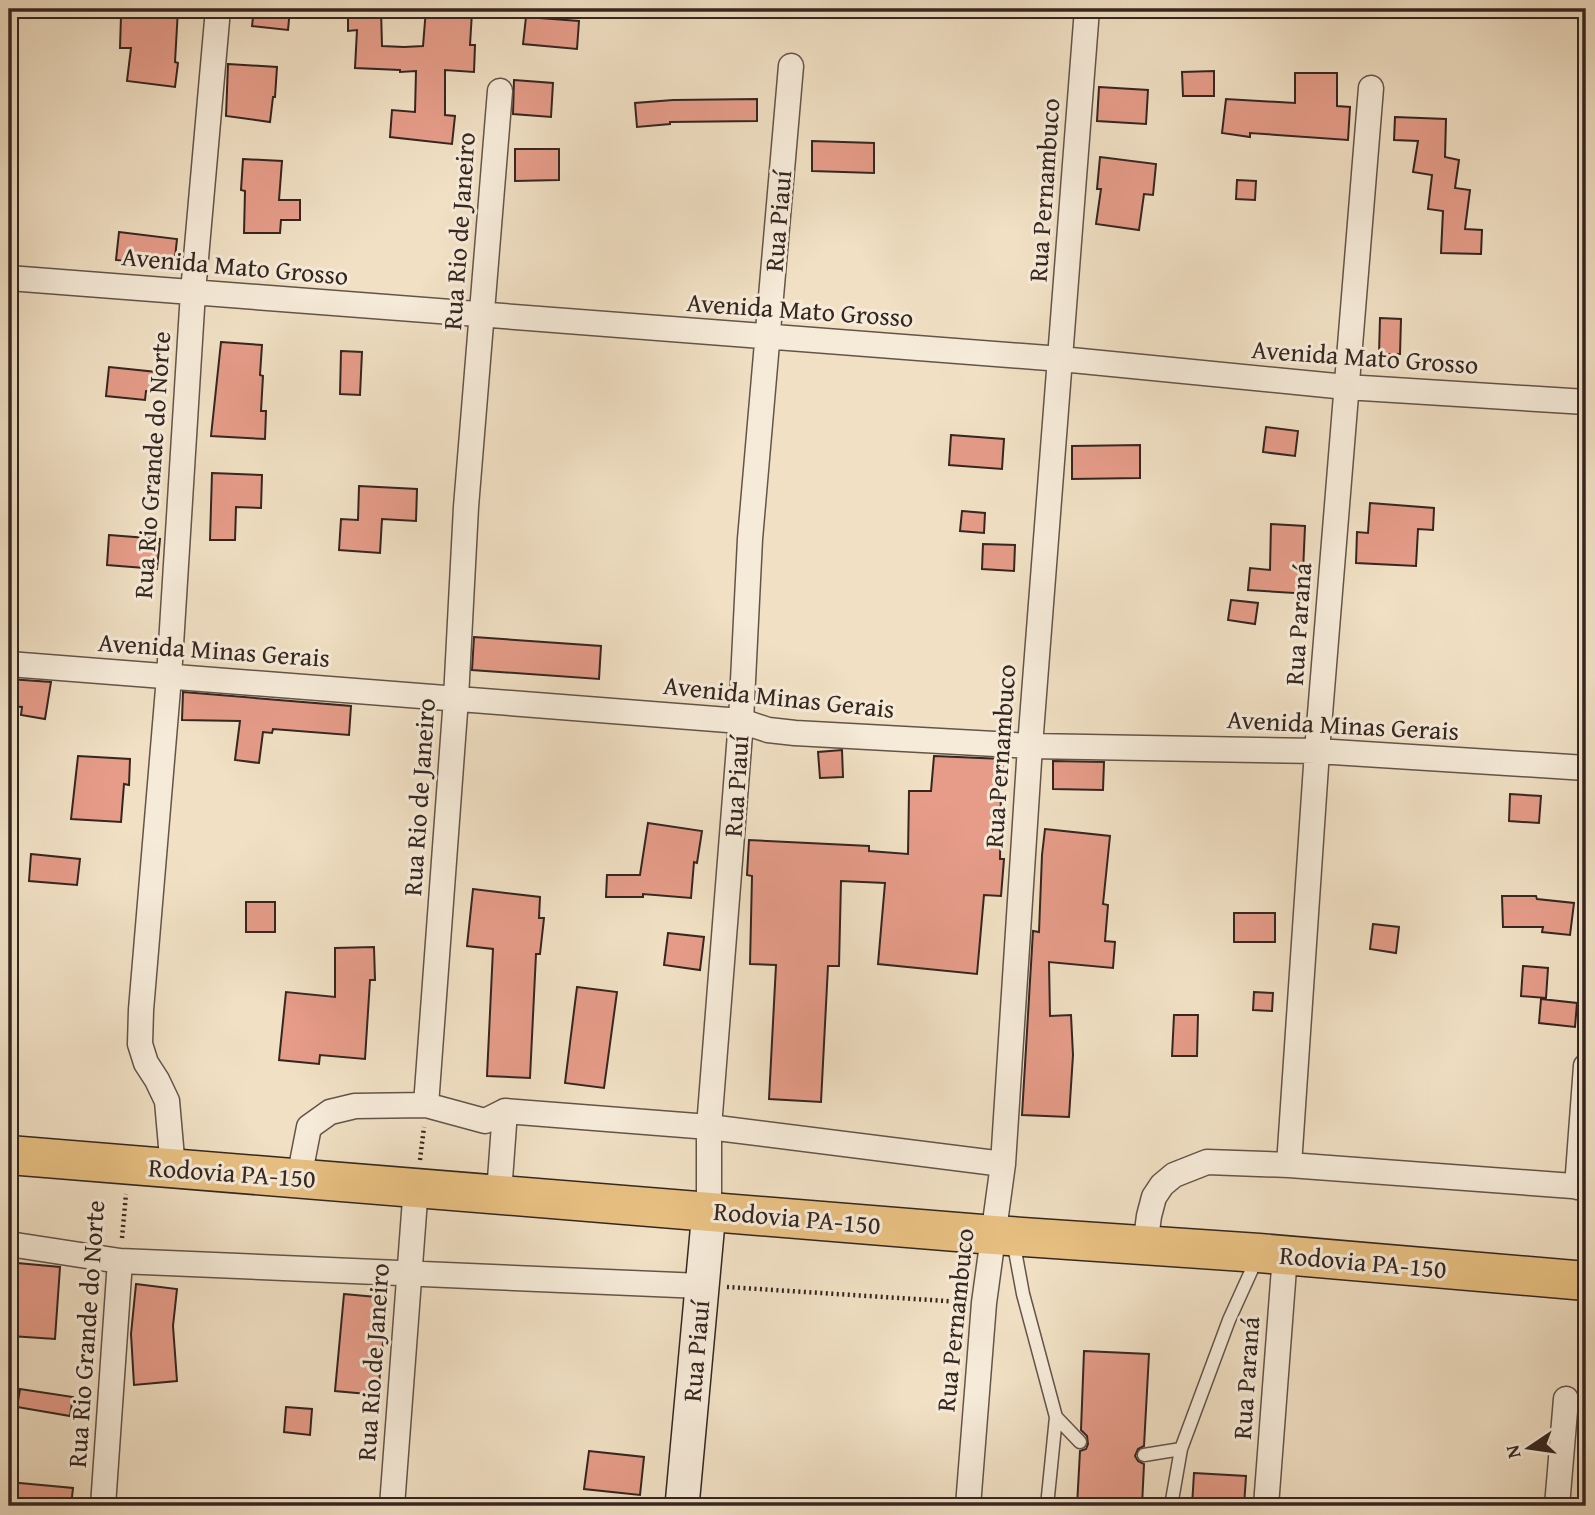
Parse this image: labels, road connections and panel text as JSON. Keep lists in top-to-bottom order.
{
  "streets": {
    "highway": ["Rodovia PA-150"],
    "street": [
      "Rua Pernambuco",
      "Rua Piauí",
      "Rua Rio de Janeiro",
      "Avenida Mato Grosso",
      "Rua Rio Grande do Norte",
      "Rua Paraná",
      "Avenida Minas Gerais"
    ]
  },
  "crossings": [
    ["Rua Pernambuco", "Avenida Mato Grosso"],
    ["Rua Pernambuco", "Avenida Minas Gerais"],
    ["Rua Pernambuco", "Rodovia PA-150"],
    ["Rua Piauí", "Avenida Mato Grosso"],
    ["Rua Piauí", "Avenida Minas Gerais"],
    ["Rua Piauí", "Rodovia PA-150"],
    ["Rua Rio de Janeiro", "Avenida Mato Grosso"],
    ["Rua Rio de Janeiro", "Avenida Minas Gerais"],
    ["Rua Rio de Janeiro", "Rodovia PA-150"],
    ["Avenida Mato Grosso", "Rua Rio Grande do Norte"],
    ["Avenida Mato Grosso", "Rua Paraná"],
    ["Rua Rio Grande do Norte", "Avenida Minas Gerais"],
    ["Rua Rio Grande do Norte", "Rodovia PA-150"],
    ["Rua Paraná", "Avenida Minas Gerais"],
    ["Rua Paraná", "Rodovia PA-150"]
  ],
  "north": "left"
}
